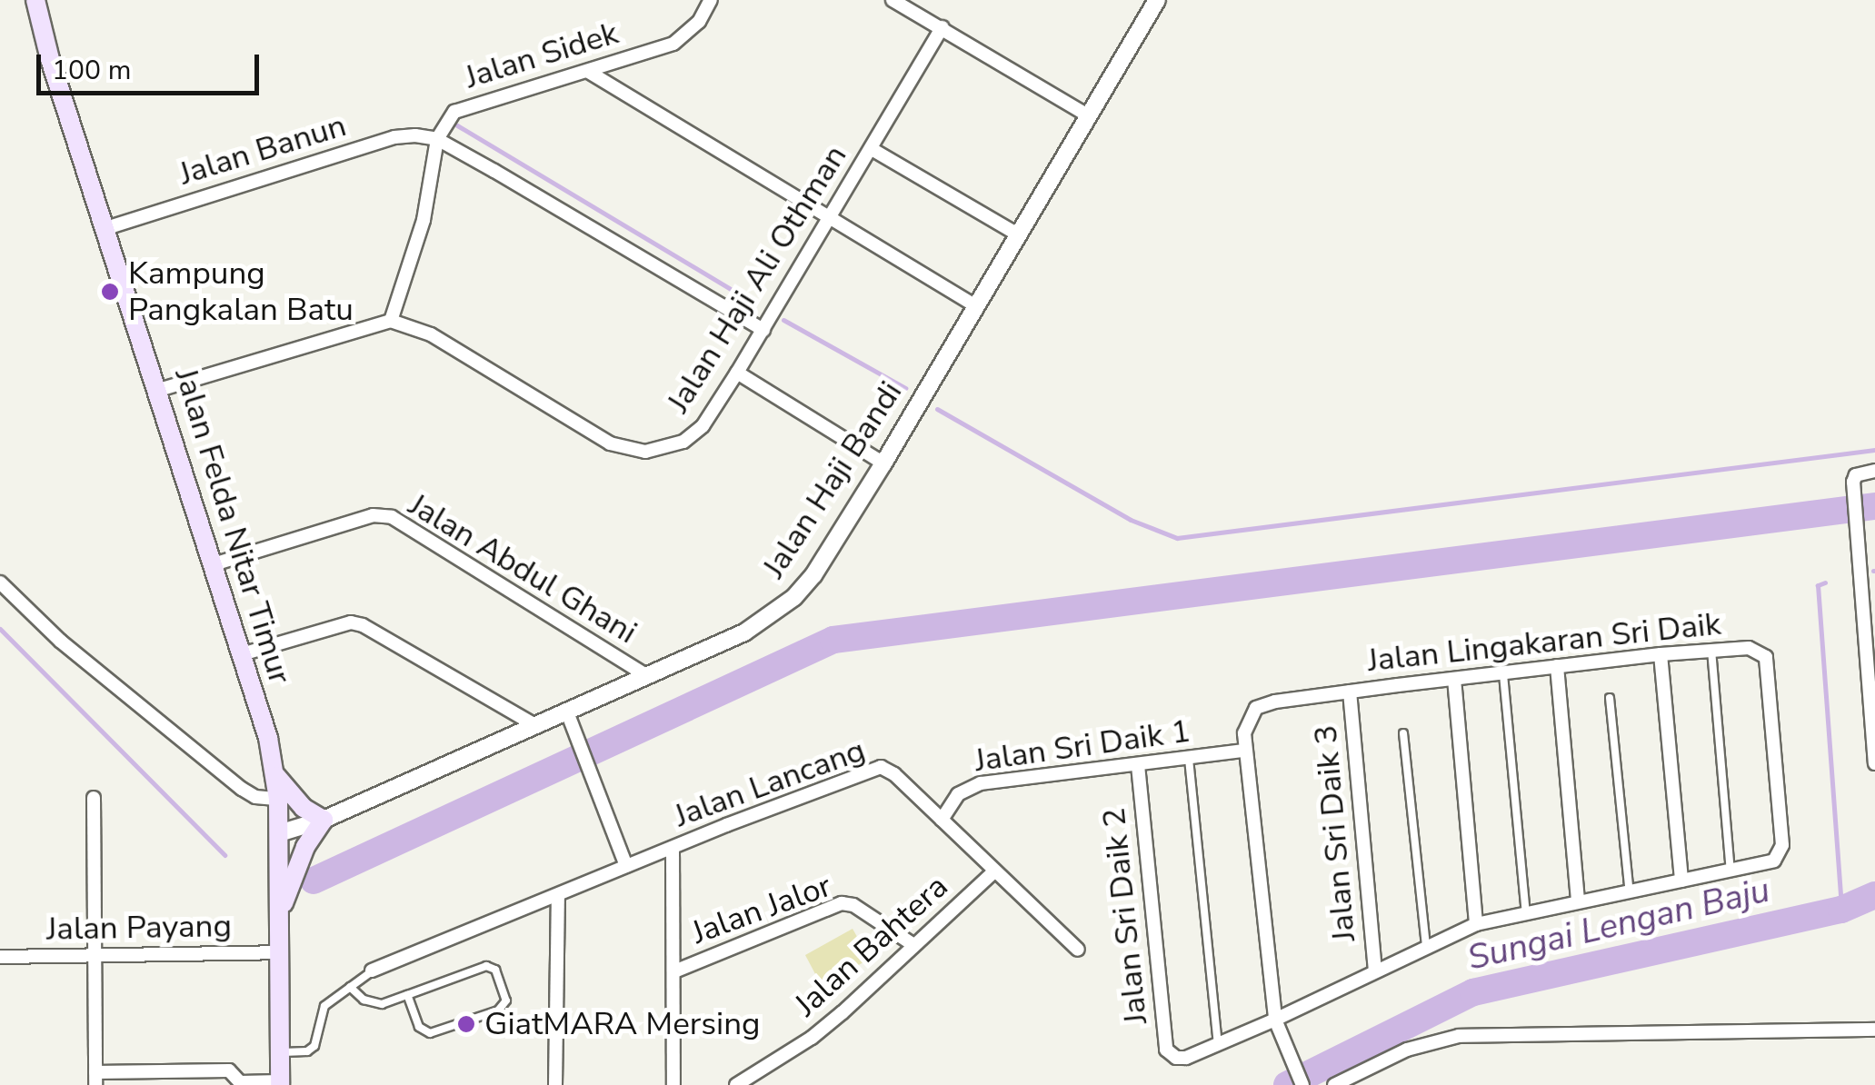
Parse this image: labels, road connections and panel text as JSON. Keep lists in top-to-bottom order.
{
  "streets": {
    "main road": ["Jalan Felda Nitar Timur"],
    "street": [
      "Jalan Sidek",
      "Jalan Banun",
      "Jalan Haji Ali Othman",
      "Jalan Haji Bandi",
      "Jalan Abdul Ghani",
      "Jalan Lingakaran Sri Daik",
      "Jalan Sri Daik 1",
      "Jalan Lancang",
      "Jalan Sri Daik 3",
      "Jalan Jalor",
      "Jalan Sri Daik 2",
      "Jalan Payang",
      "Jalan Bahtera"
    ]
  },
  "crossings": [
    ["Jalan Sidek", "Jalan Banun"],
    ["Jalan Banun", "Jalan Felda Nitar Timur"],
    ["Jalan Haji Bandi", "Jalan Felda Nitar Timur"],
    ["Jalan Haji Bandi", "Jalan Abdul Ghani"],
    ["Jalan Felda Nitar Timur", "Jalan Abdul Ghani"],
    ["Jalan Felda Nitar Timur", "Jalan Payang"],
    ["Jalan Lingakaran Sri Daik", "Jalan Sri Daik 1"],
    ["Jalan Lingakaran Sri Daik", "Jalan Sri Daik 3"],
    ["Jalan Lingakaran Sri Daik", "Jalan Sri Daik 2"],
    ["Jalan Sri Daik 1", "Jalan Lancang"],
    ["Jalan Sri Daik 1", "Jalan Sri Daik 2"],
    ["Jalan Lancang", "Jalan Bahtera"],
    ["Jalan Jalor", "Jalan Bahtera"]
  ],
  "water": ["Sungai Lengan Baju"],
  "places": ["Kampung Pangkalan Batu", "GiatMARA Mersing"],
  "scale_bar": "100 m"
}
